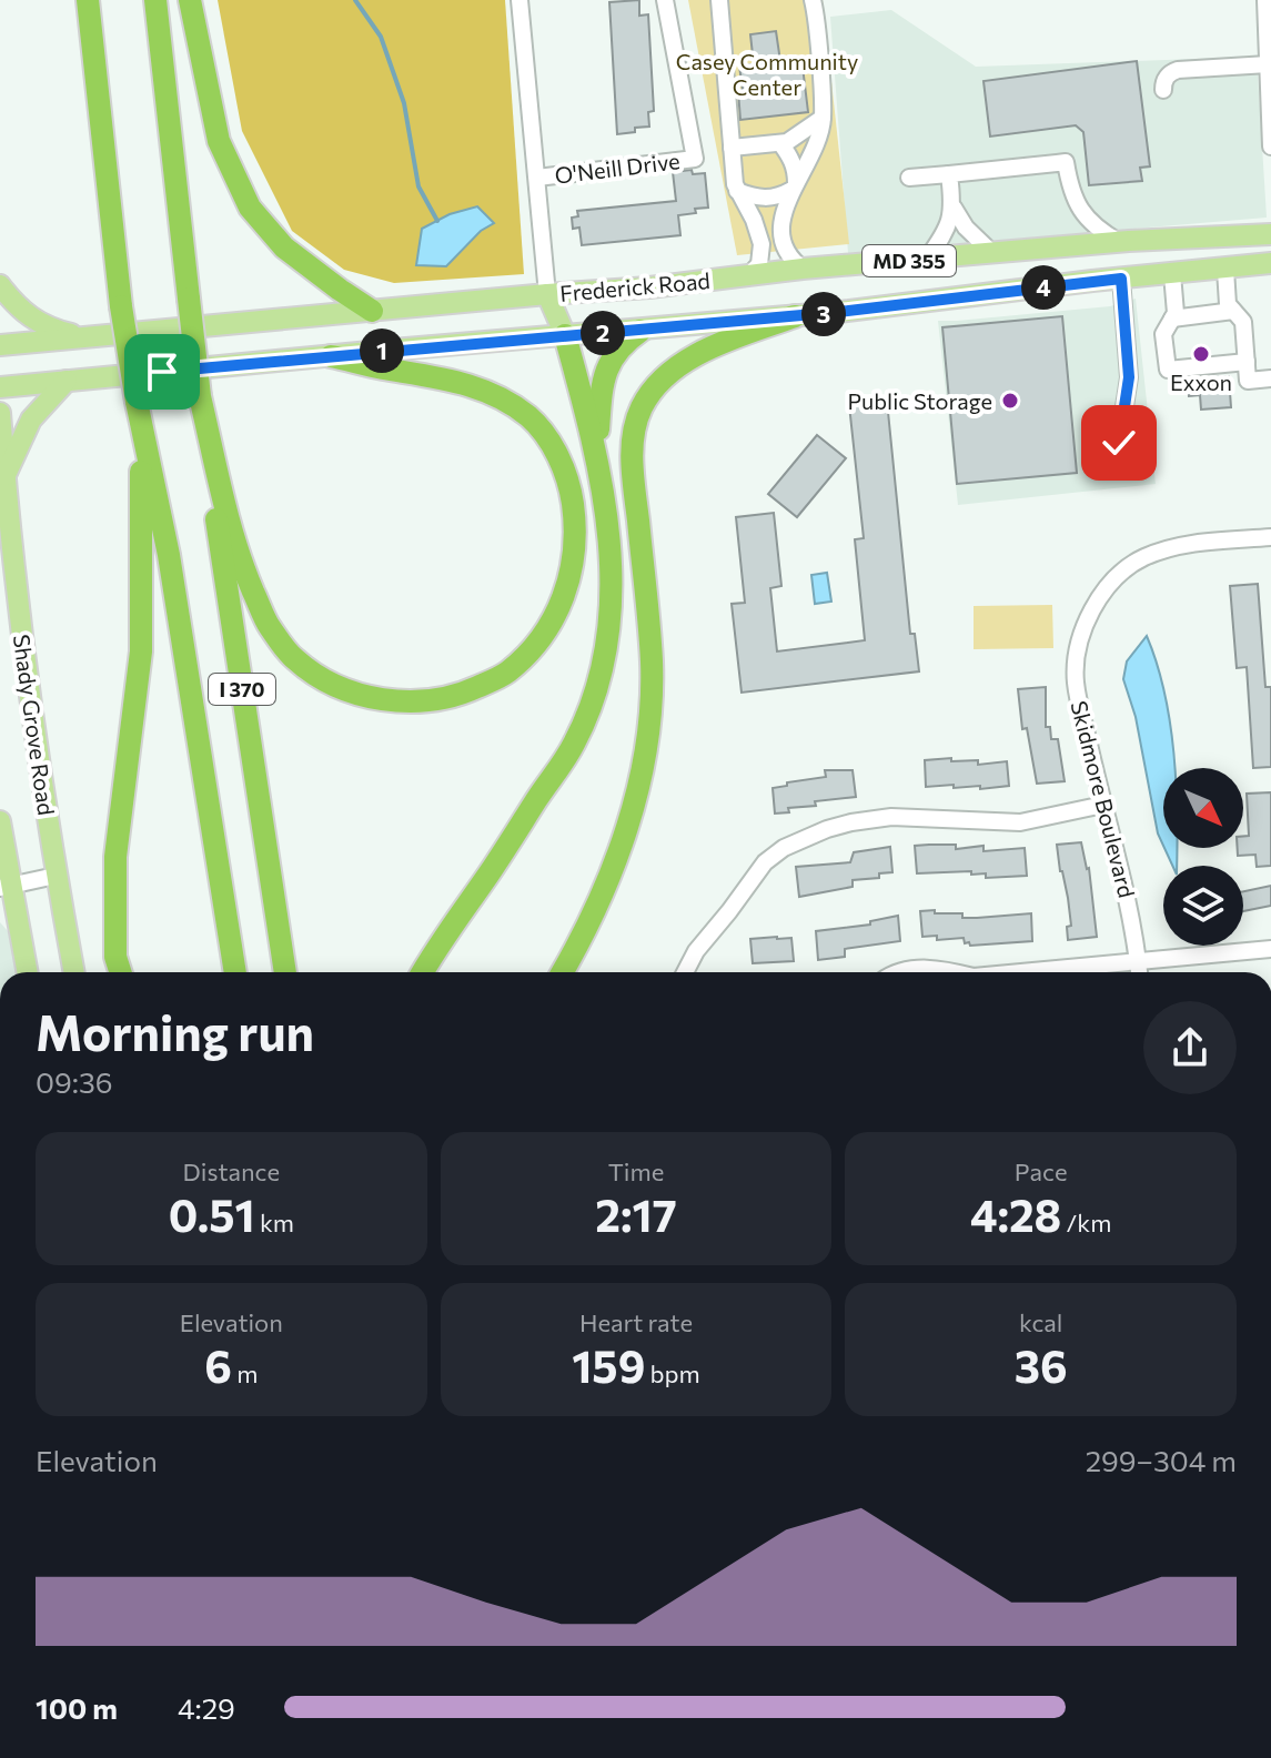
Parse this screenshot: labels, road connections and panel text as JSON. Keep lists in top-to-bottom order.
{
  "streets": {
    "highway": ["I 370"],
    "main road": [
      "O'Neill Drive",
      "MD 355",
      "Frederick Road",
      "Shady Grove Road"
    ],
    "street": ["Skidmore Boulevard"]
  },
  "crossings": [
    ["O'Neill Drive", "Frederick Road"]
  ],
  "parks": ["Casey Community Center"],
  "places": ["Exxon", "Public Storage"],
  "north": "bottom right",
  "page": {
    "pins": [
      "4",
      "3",
      "2",
      "1"
    ],
    "heading": ["Morning run", "09:36"],
    "stats": [
      ["Distance", "0.51 km"],
      ["Time", "2:17"],
      ["Pace", "4:28 /km"],
      ["Elevation", "6 m"],
      ["Heart rate", "159 bpm"],
      ["kcal", "36"]
    ],
    "chart": ["Elevation", "299–304 m"],
    "list": [
      {
        "name": "100 m",
        "note": "4:29"
      }
    ]
  }
}
